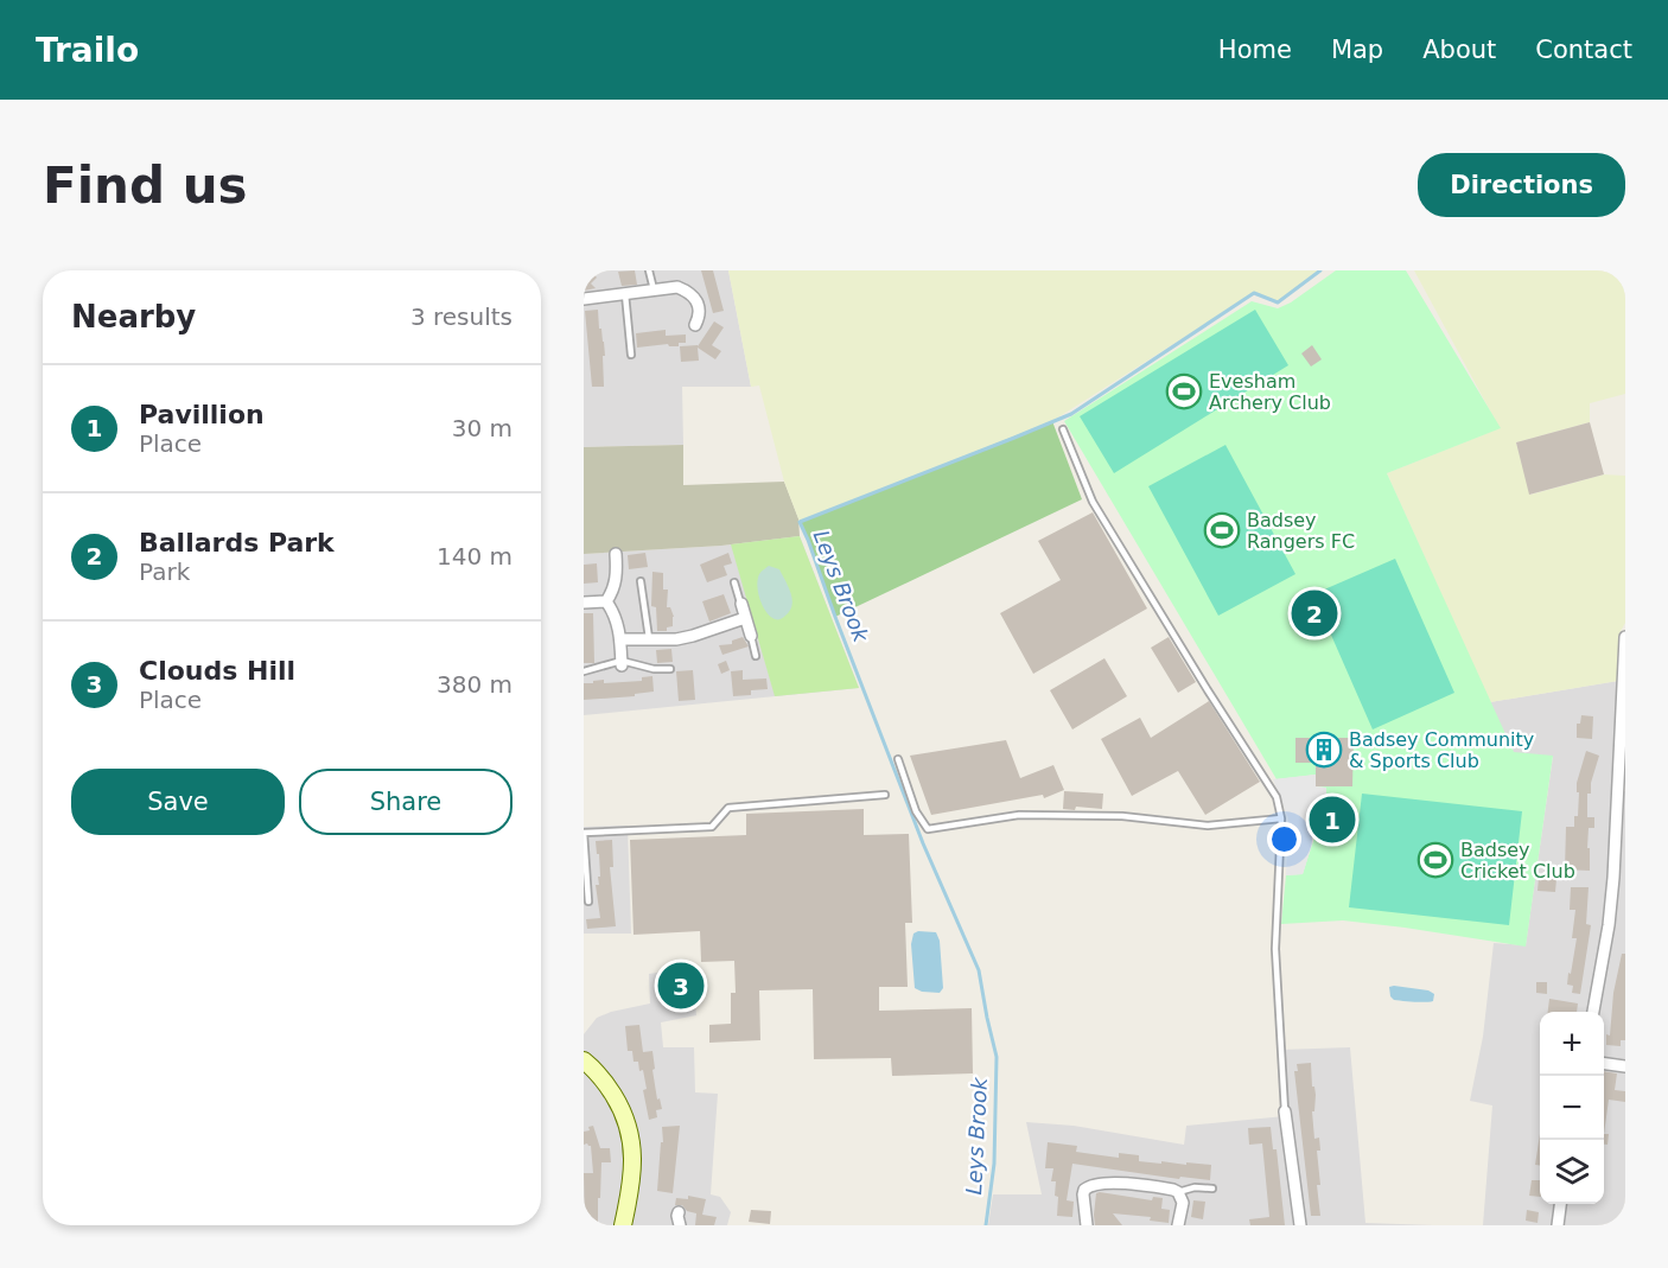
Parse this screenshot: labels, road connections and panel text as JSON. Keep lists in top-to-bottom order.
{
  "water": ["Leys Brook"],
  "places": {
    "sports": ["Evesham Archery Club", "Badsey Rangers FC", "Badsey Cricket Club"],
    "building": ["Badsey Community & Sports Club"]
  },
  "page": {
    "header": "Trailo",
    "nav": [
      "Home",
      "Map",
      "About",
      "Contact"
    ],
    "buttons": [
      "Directions",
      ["Save", "Share"]
    ],
    "title": "Find us",
    "heading": ["Nearby", "3 results"],
    "list": [
      {
        "mark": "1",
        "name": "Pavillion",
        "note": "Place",
        "value": "30 m"
      },
      {
        "mark": "2",
        "name": "Ballards Park",
        "note": "Park",
        "value": "140 m"
      },
      {
        "mark": "3",
        "name": "Clouds Hill",
        "note": "Place",
        "value": "380 m"
      }
    ],
    "pins": ["2", "1", "3"],
    "map_buttons": ["+", "−"]
  }
}
